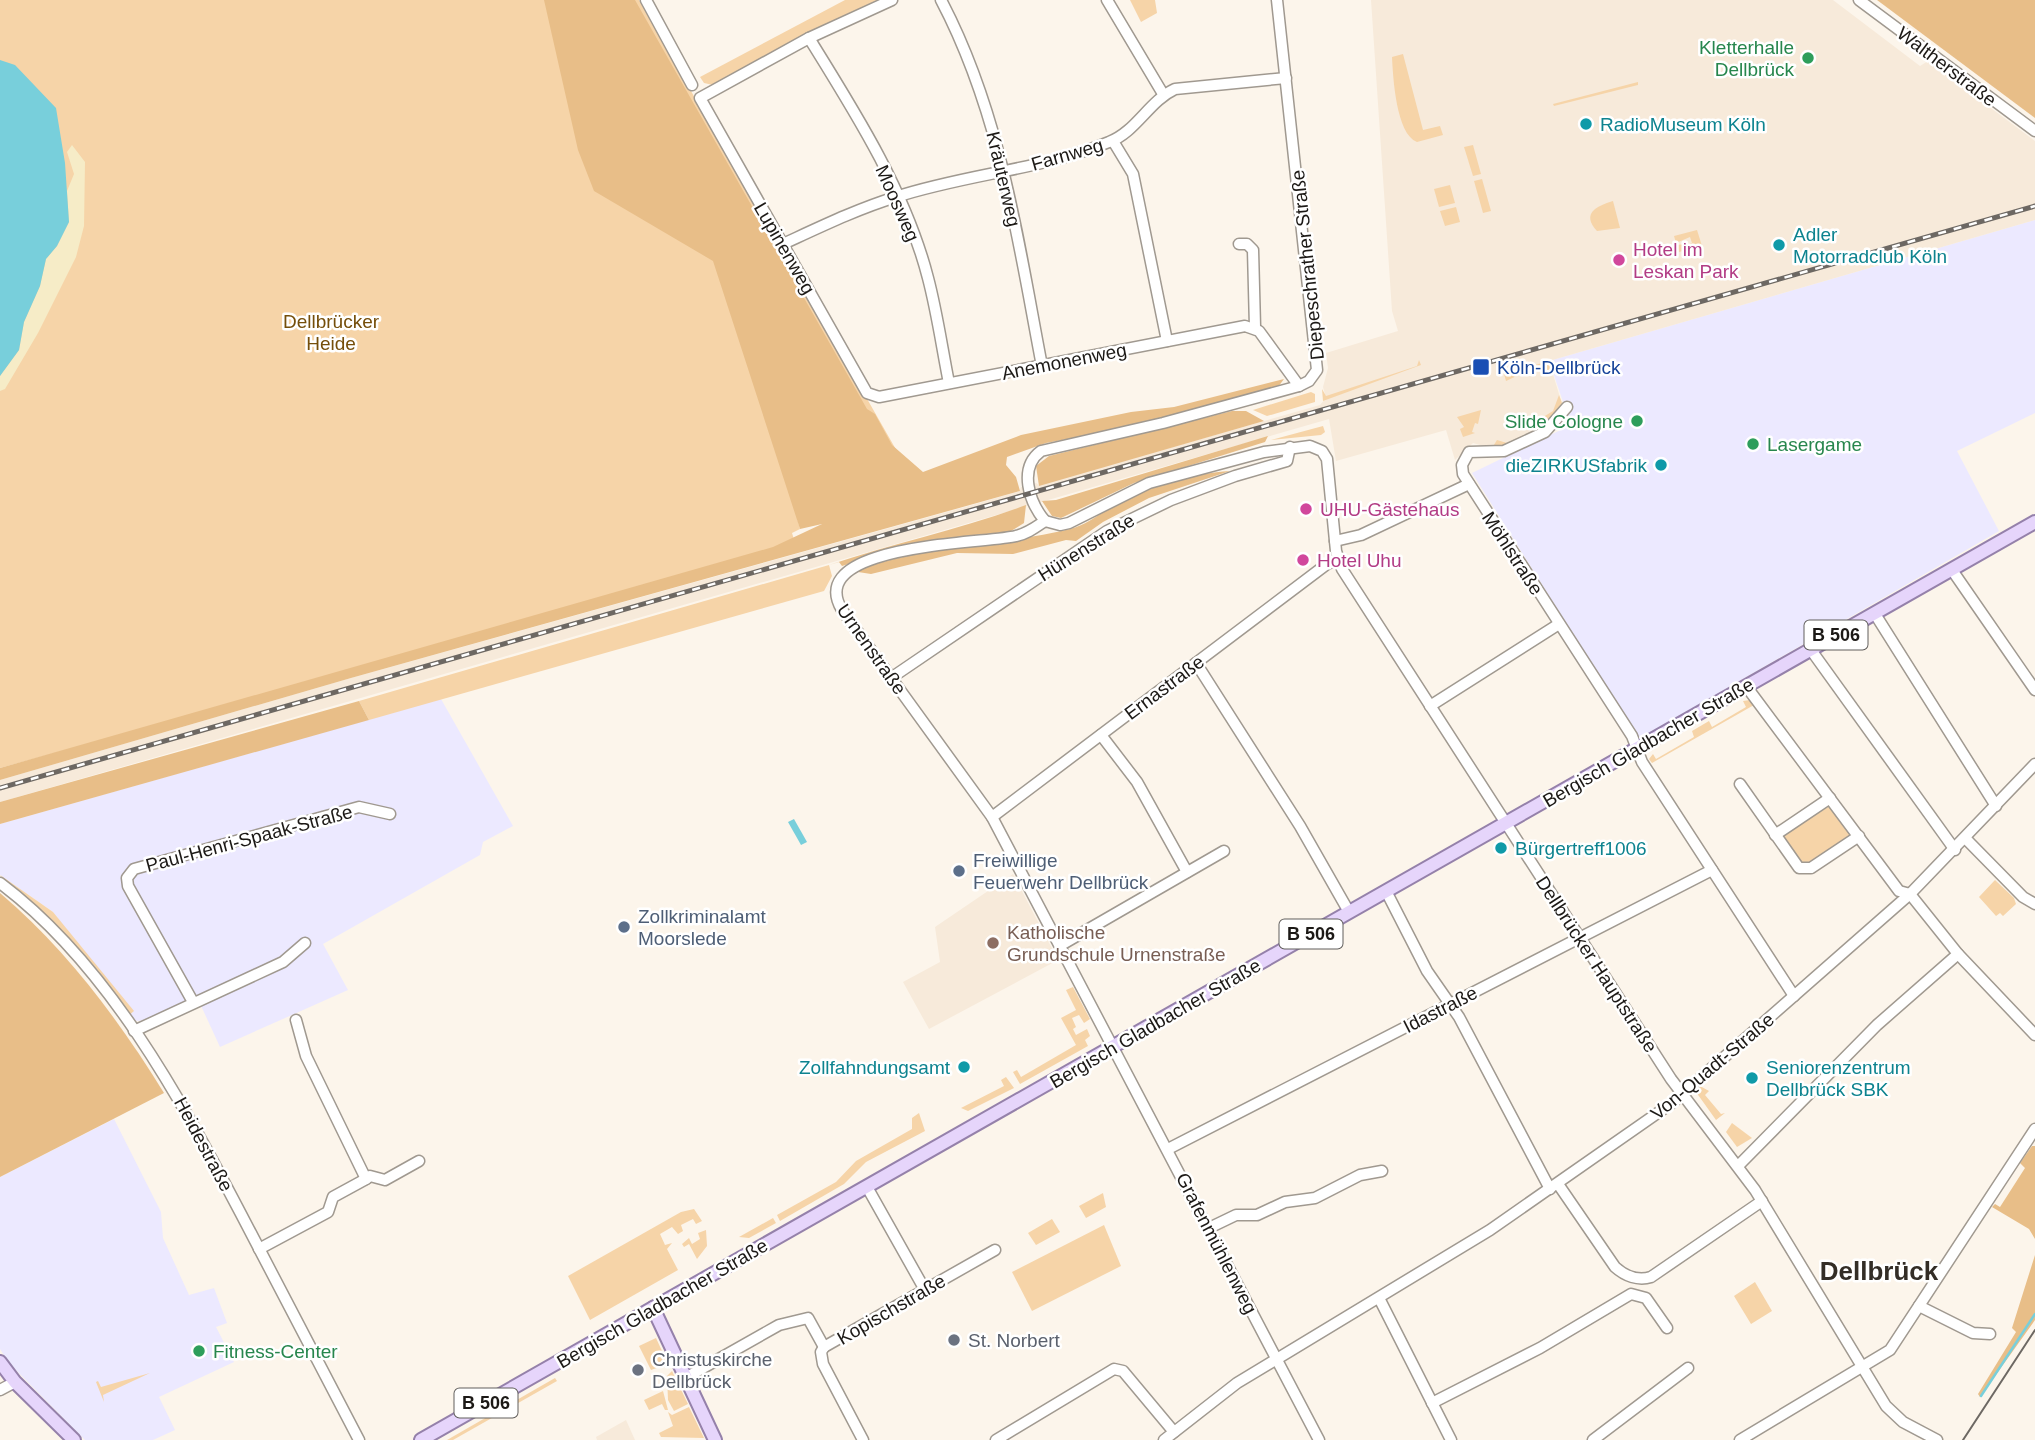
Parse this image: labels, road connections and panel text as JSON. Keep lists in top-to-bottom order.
{
  "streets": {
    "main road": ["B 506", "Bergisch Gladbacher Straße"],
    "street": [
      "Waltherstraße",
      "Farnweg",
      "Kräuterweg",
      "Moosweg",
      "Lupinenweg",
      "Diepeschrather Straße",
      "Anemonenweg",
      "Hünenstraße",
      "Möhlstraße",
      "Urnenstraße",
      "Ernastraße",
      "Paul-Henri-Spaak-Straße",
      "Dellbrücker Hauptstraße",
      "Idastraße",
      "Von-Quadt-Straße",
      "Heidestraße",
      "Grafenmühlenweg",
      "Kopischstraße"
    ]
  },
  "crossings": [
    ["Farnweg", "Kräuterweg"],
    ["Farnweg", "Moosweg"],
    ["Farnweg", "Lupinenweg"],
    ["Kräuterweg", "Anemonenweg"],
    ["Moosweg", "Lupinenweg"],
    ["Moosweg", "Anemonenweg"],
    ["Lupinenweg", "Anemonenweg"],
    ["Diepeschrather Straße", "Urnenstraße"],
    ["Hünenstraße", "Urnenstraße"],
    ["Möhlstraße", "Bergisch Gladbacher Straße"],
    ["Möhlstraße", "Idastraße"],
    ["Möhlstraße", "Von-Quadt-Straße"],
    ["Urnenstraße", "Ernastraße"],
    ["Urnenstraße", "Bergisch Gladbacher Straße"],
    ["Urnenstraße", "Dellbrücker Hauptstraße"],
    ["Urnenstraße", "Grafenmühlenweg"],
    ["Ernastraße", "Dellbrücker Hauptstraße"],
    ["Bergisch Gladbacher Straße", "Dellbrücker Hauptstraße"],
    ["Bergisch Gladbacher Straße", "Grafenmühlenweg"],
    ["Dellbrücker Hauptstraße", "Idastraße"],
    ["Dellbrücker Hauptstraße", "Von-Quadt-Straße"],
    ["Idastraße", "Grafenmühlenweg"],
    ["Von-Quadt-Straße", "Grafenmühlenweg"]
  ],
  "districts": ["Dellbrück"],
  "parks": ["Dellbrücker Heide"],
  "places": {
    "other": [
      "Kletterhalle Dellbrück",
      "RadioMuseum Köln",
      "Adler Motorradclub Köln",
      "Hotel im Leskan Park",
      "Slide Cologne",
      "Lasergame",
      "dieZIRKUSfabrik",
      "UHU-Gästehaus",
      "Hotel Uhu",
      "Bürgertreff1006",
      "Freiwillige Feuerwehr Dellbrück",
      "Zollkriminalamt Moorslede",
      "Katholische Grundschule Urnenstraße",
      "Zollfahndungsamt",
      "Seniorenzentrum Dellbrück SBK",
      "St. Norbert",
      "Fitness-Center",
      "Christuskirche Dellbrück"
    ],
    "transit": ["Köln-Dellbrück"]
  }
}
